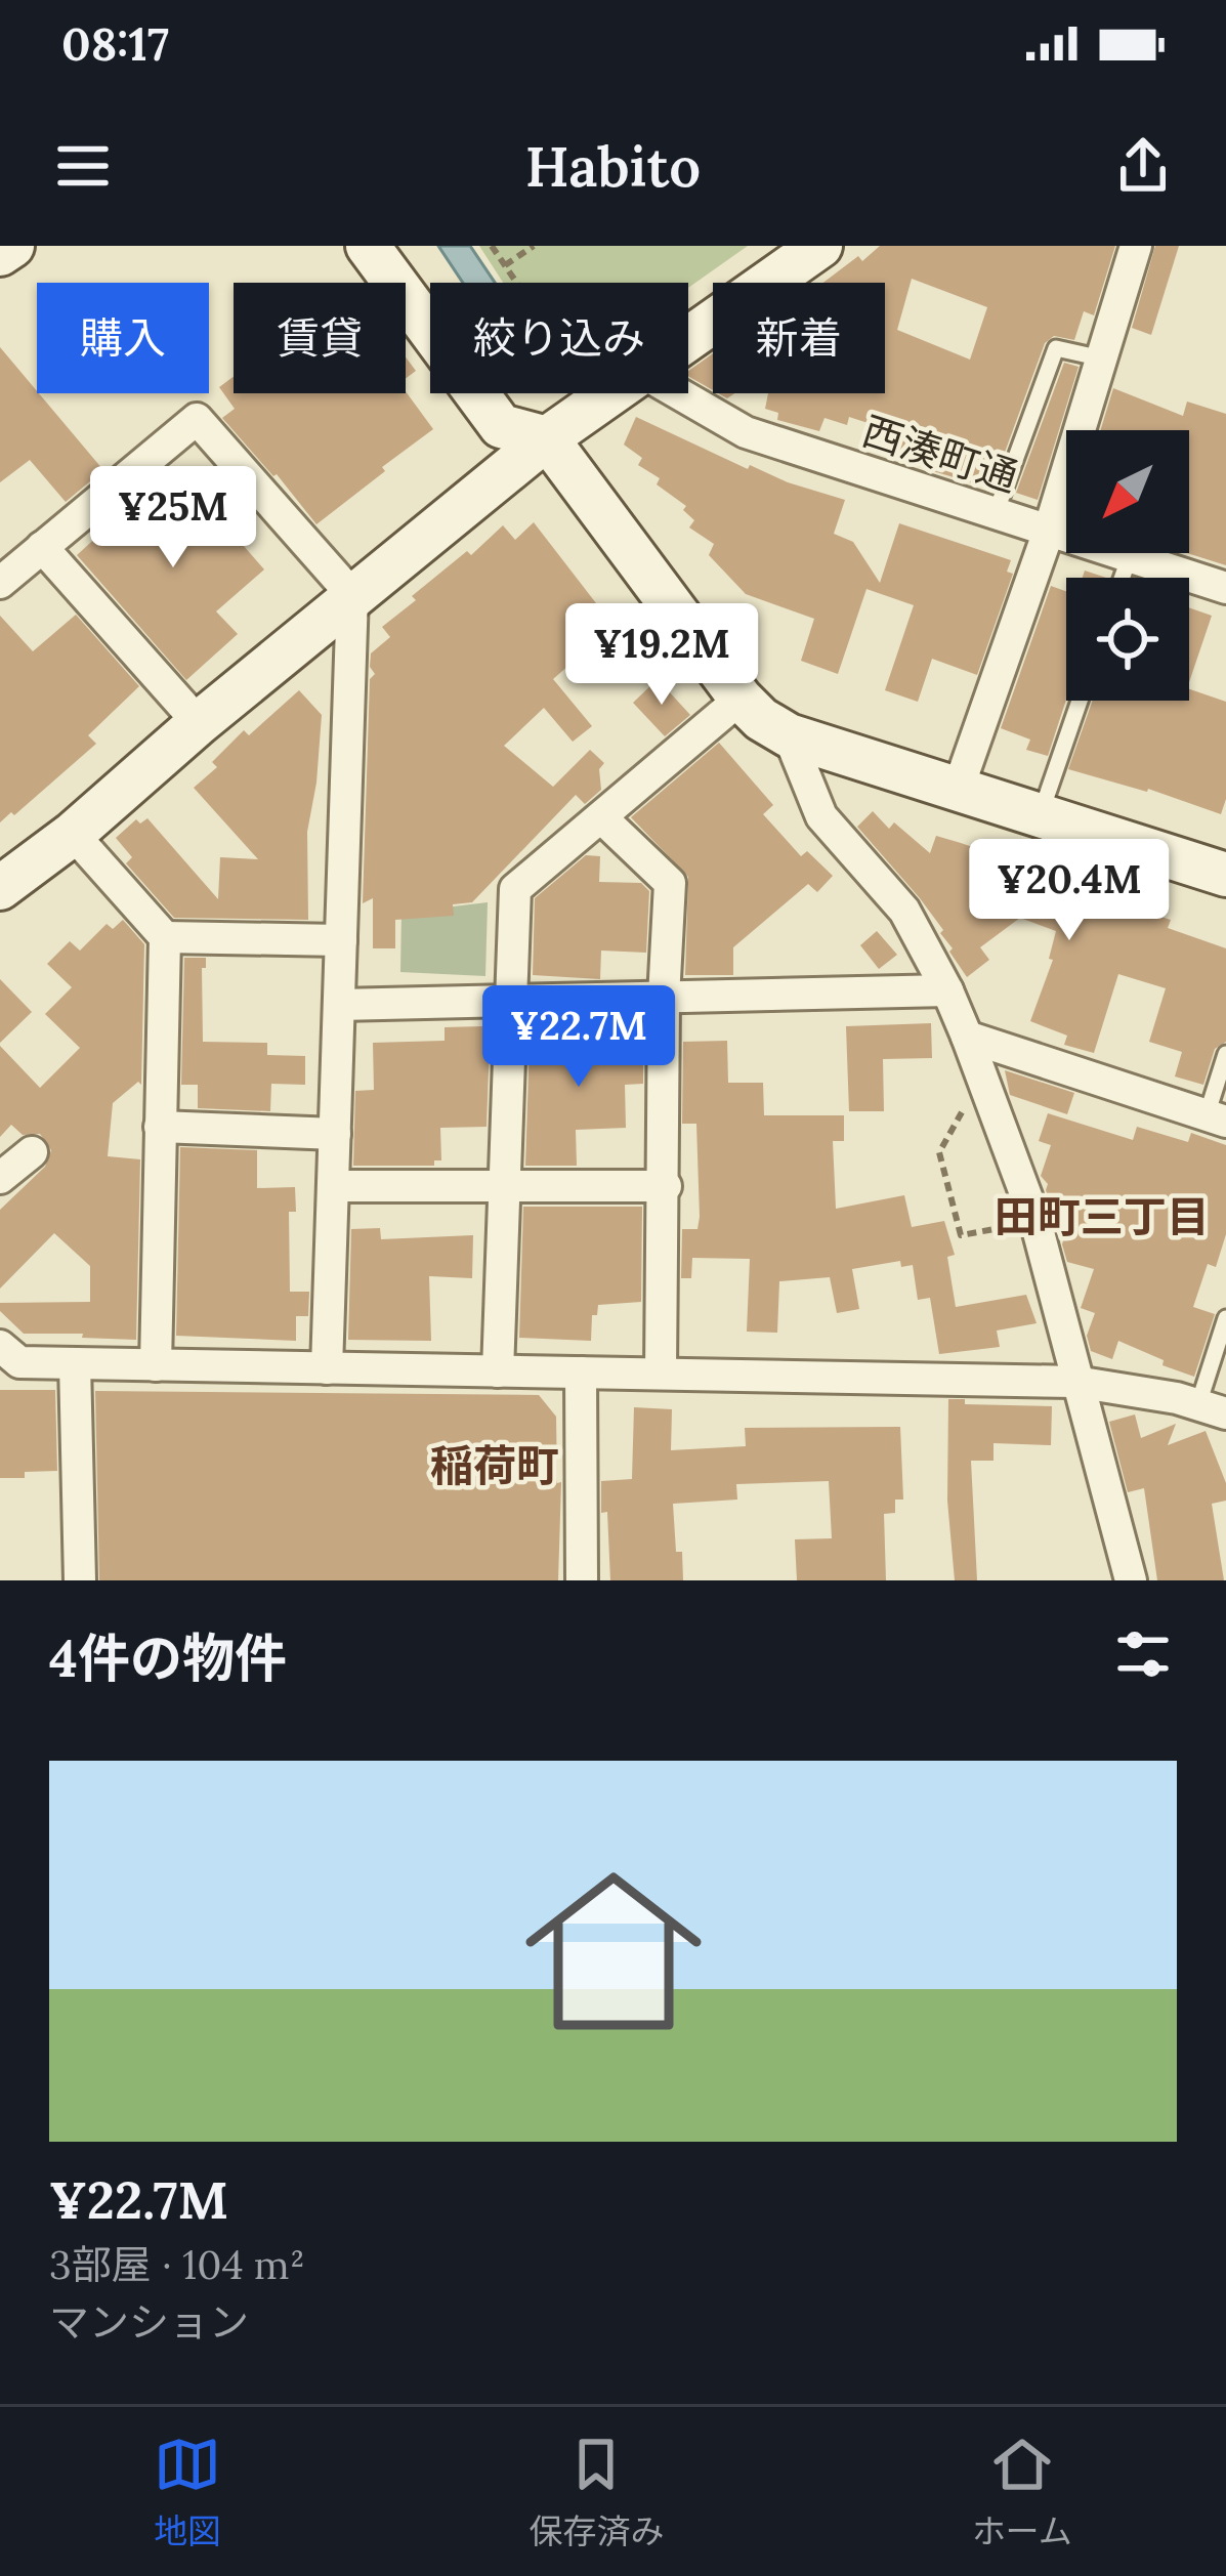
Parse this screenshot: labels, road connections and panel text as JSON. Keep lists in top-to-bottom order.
{
  "streets": {
    "street": ["西湊町通"]
  },
  "districts": ["田町三丁目", "稲荷町"],
  "north": "bottom left",
  "page": {
    "status": "08:17",
    "header": "Habito",
    "chip": [
      "購入",
      "賃貸",
      "絞り込み",
      "新着"
    ],
    "price": [
      "¥25M",
      "¥19.2M",
      "¥20.4M",
      "¥22.7M"
    ],
    "heading": "4件の物件",
    "list": [
      {
        "name": "¥22.7M",
        "note": "3部屋 · 104 m² · マンション"
      }
    ],
    "tabs": ["地図", "保存済み", "ホーム"]
  }
}
